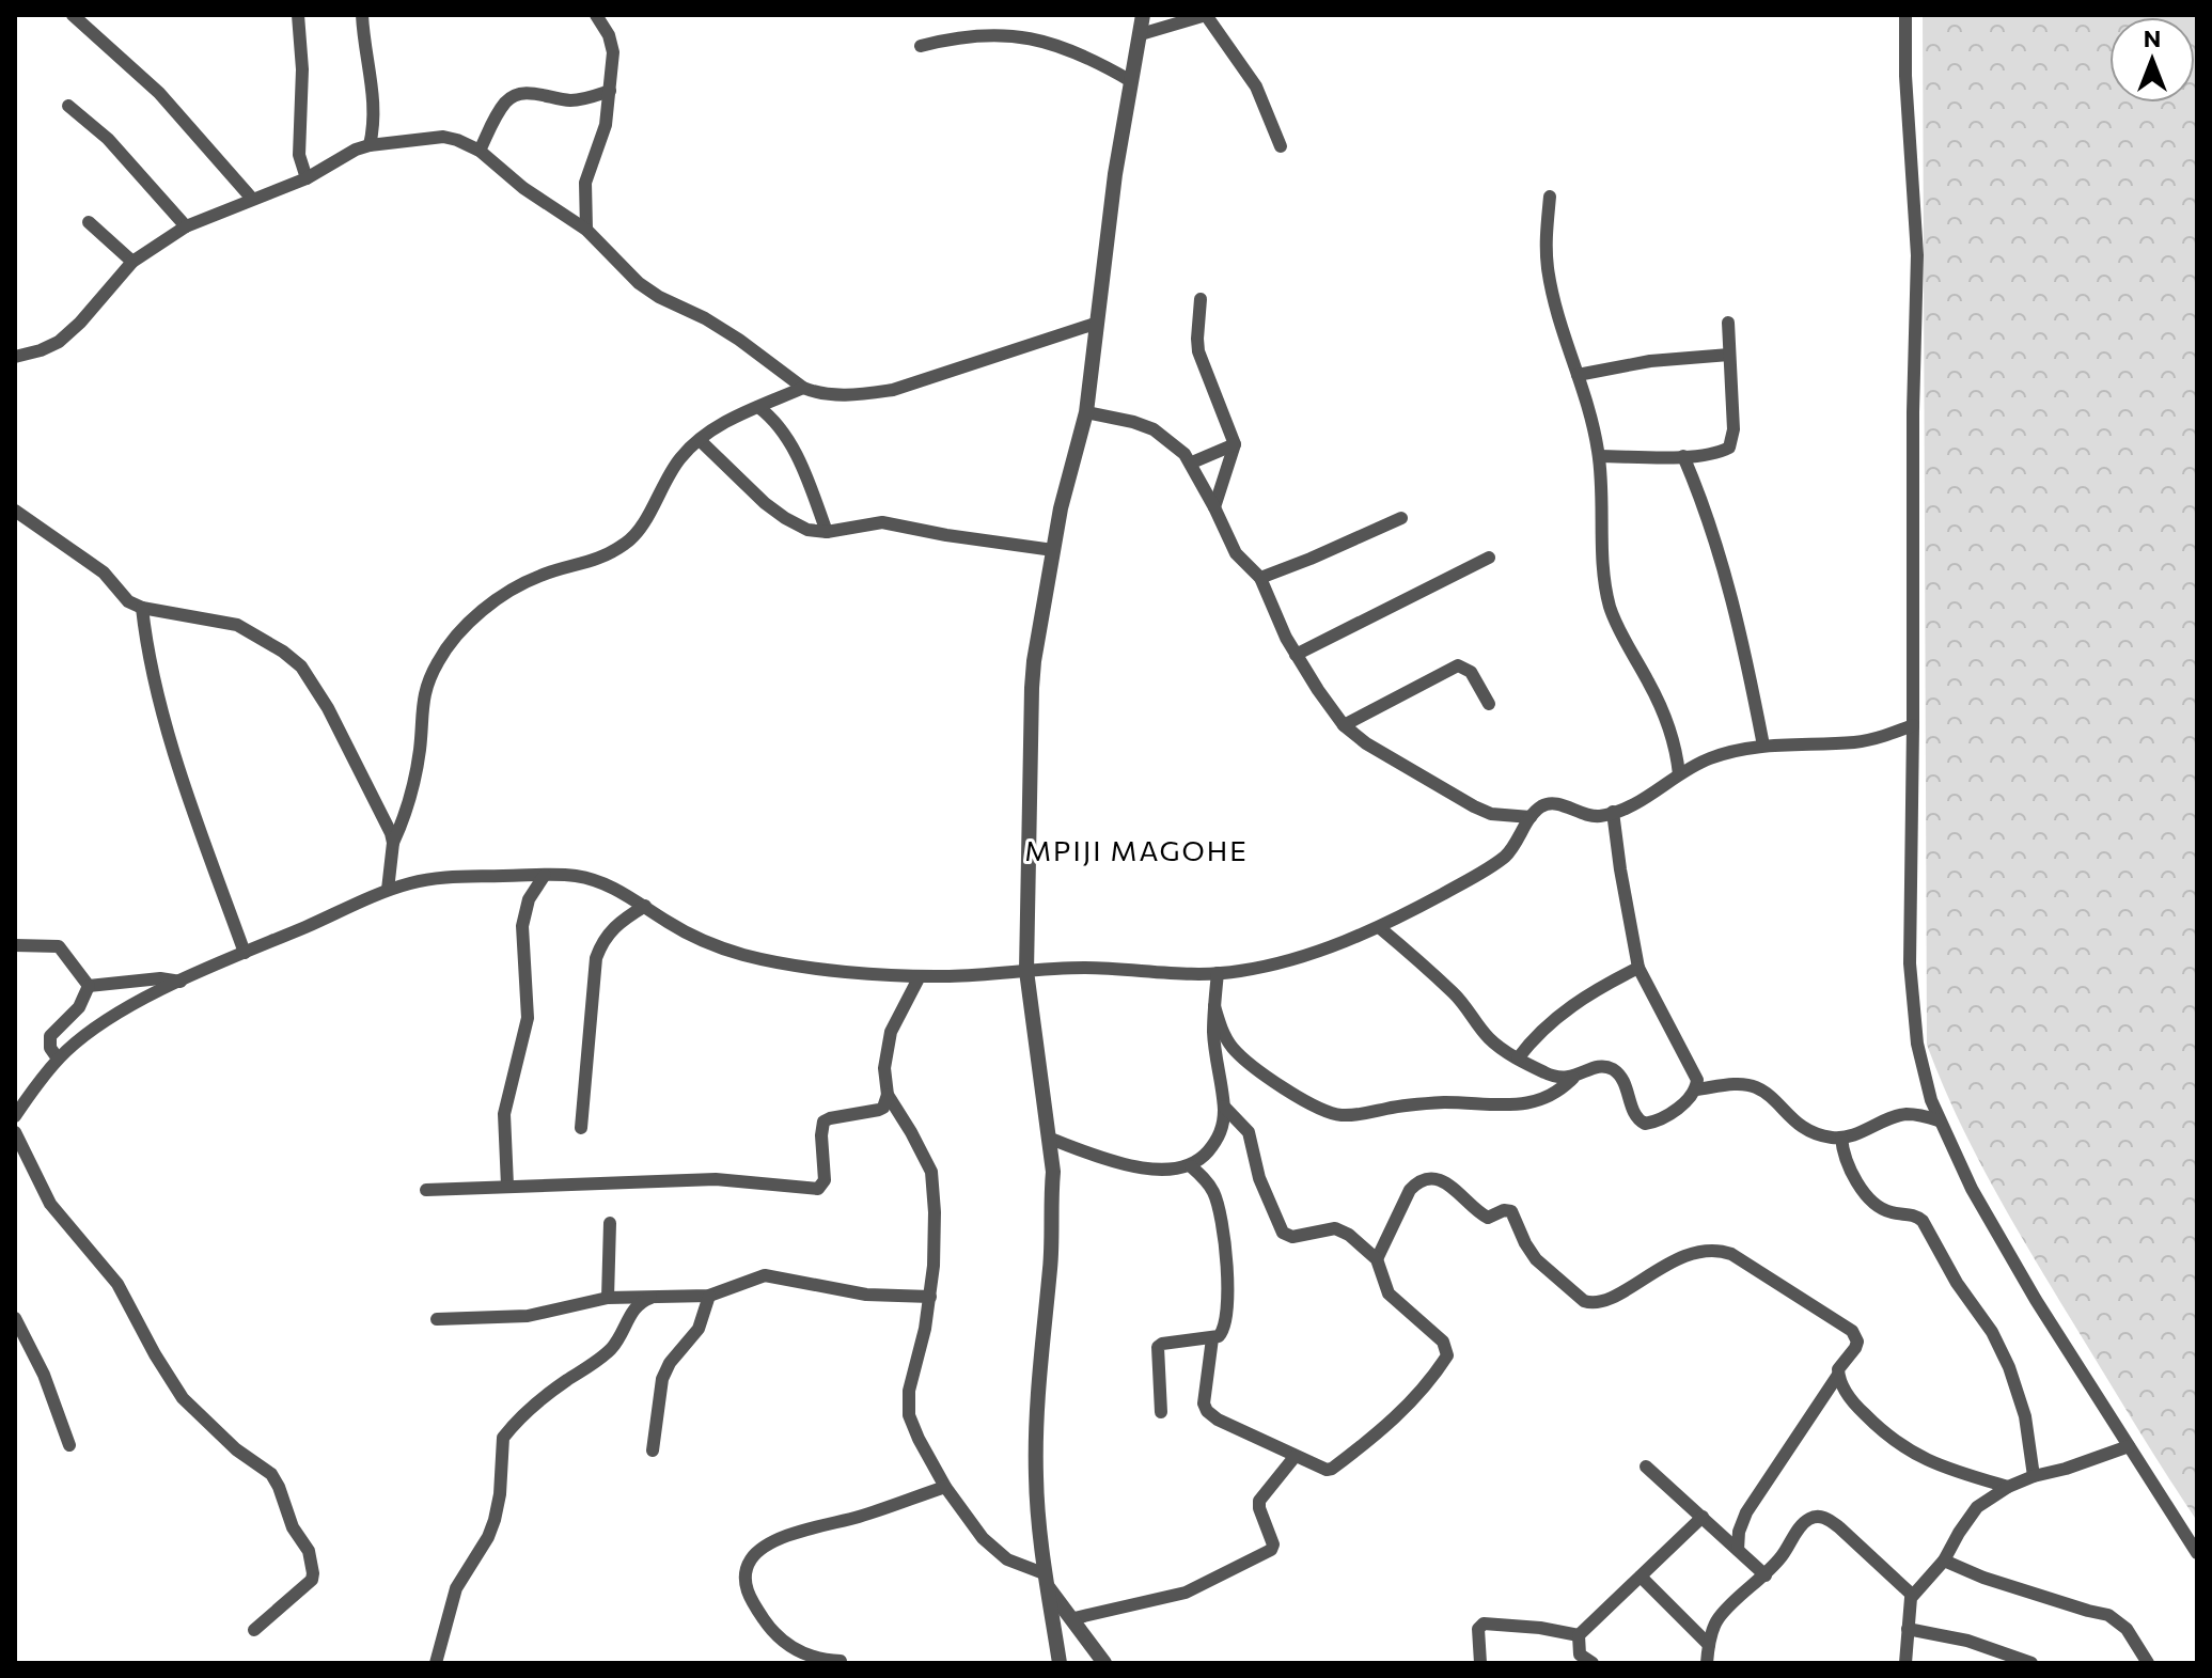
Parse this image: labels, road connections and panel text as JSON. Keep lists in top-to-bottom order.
{
  "districts": ["MPIJI MAGOHE"],
  "north": "top"
}
